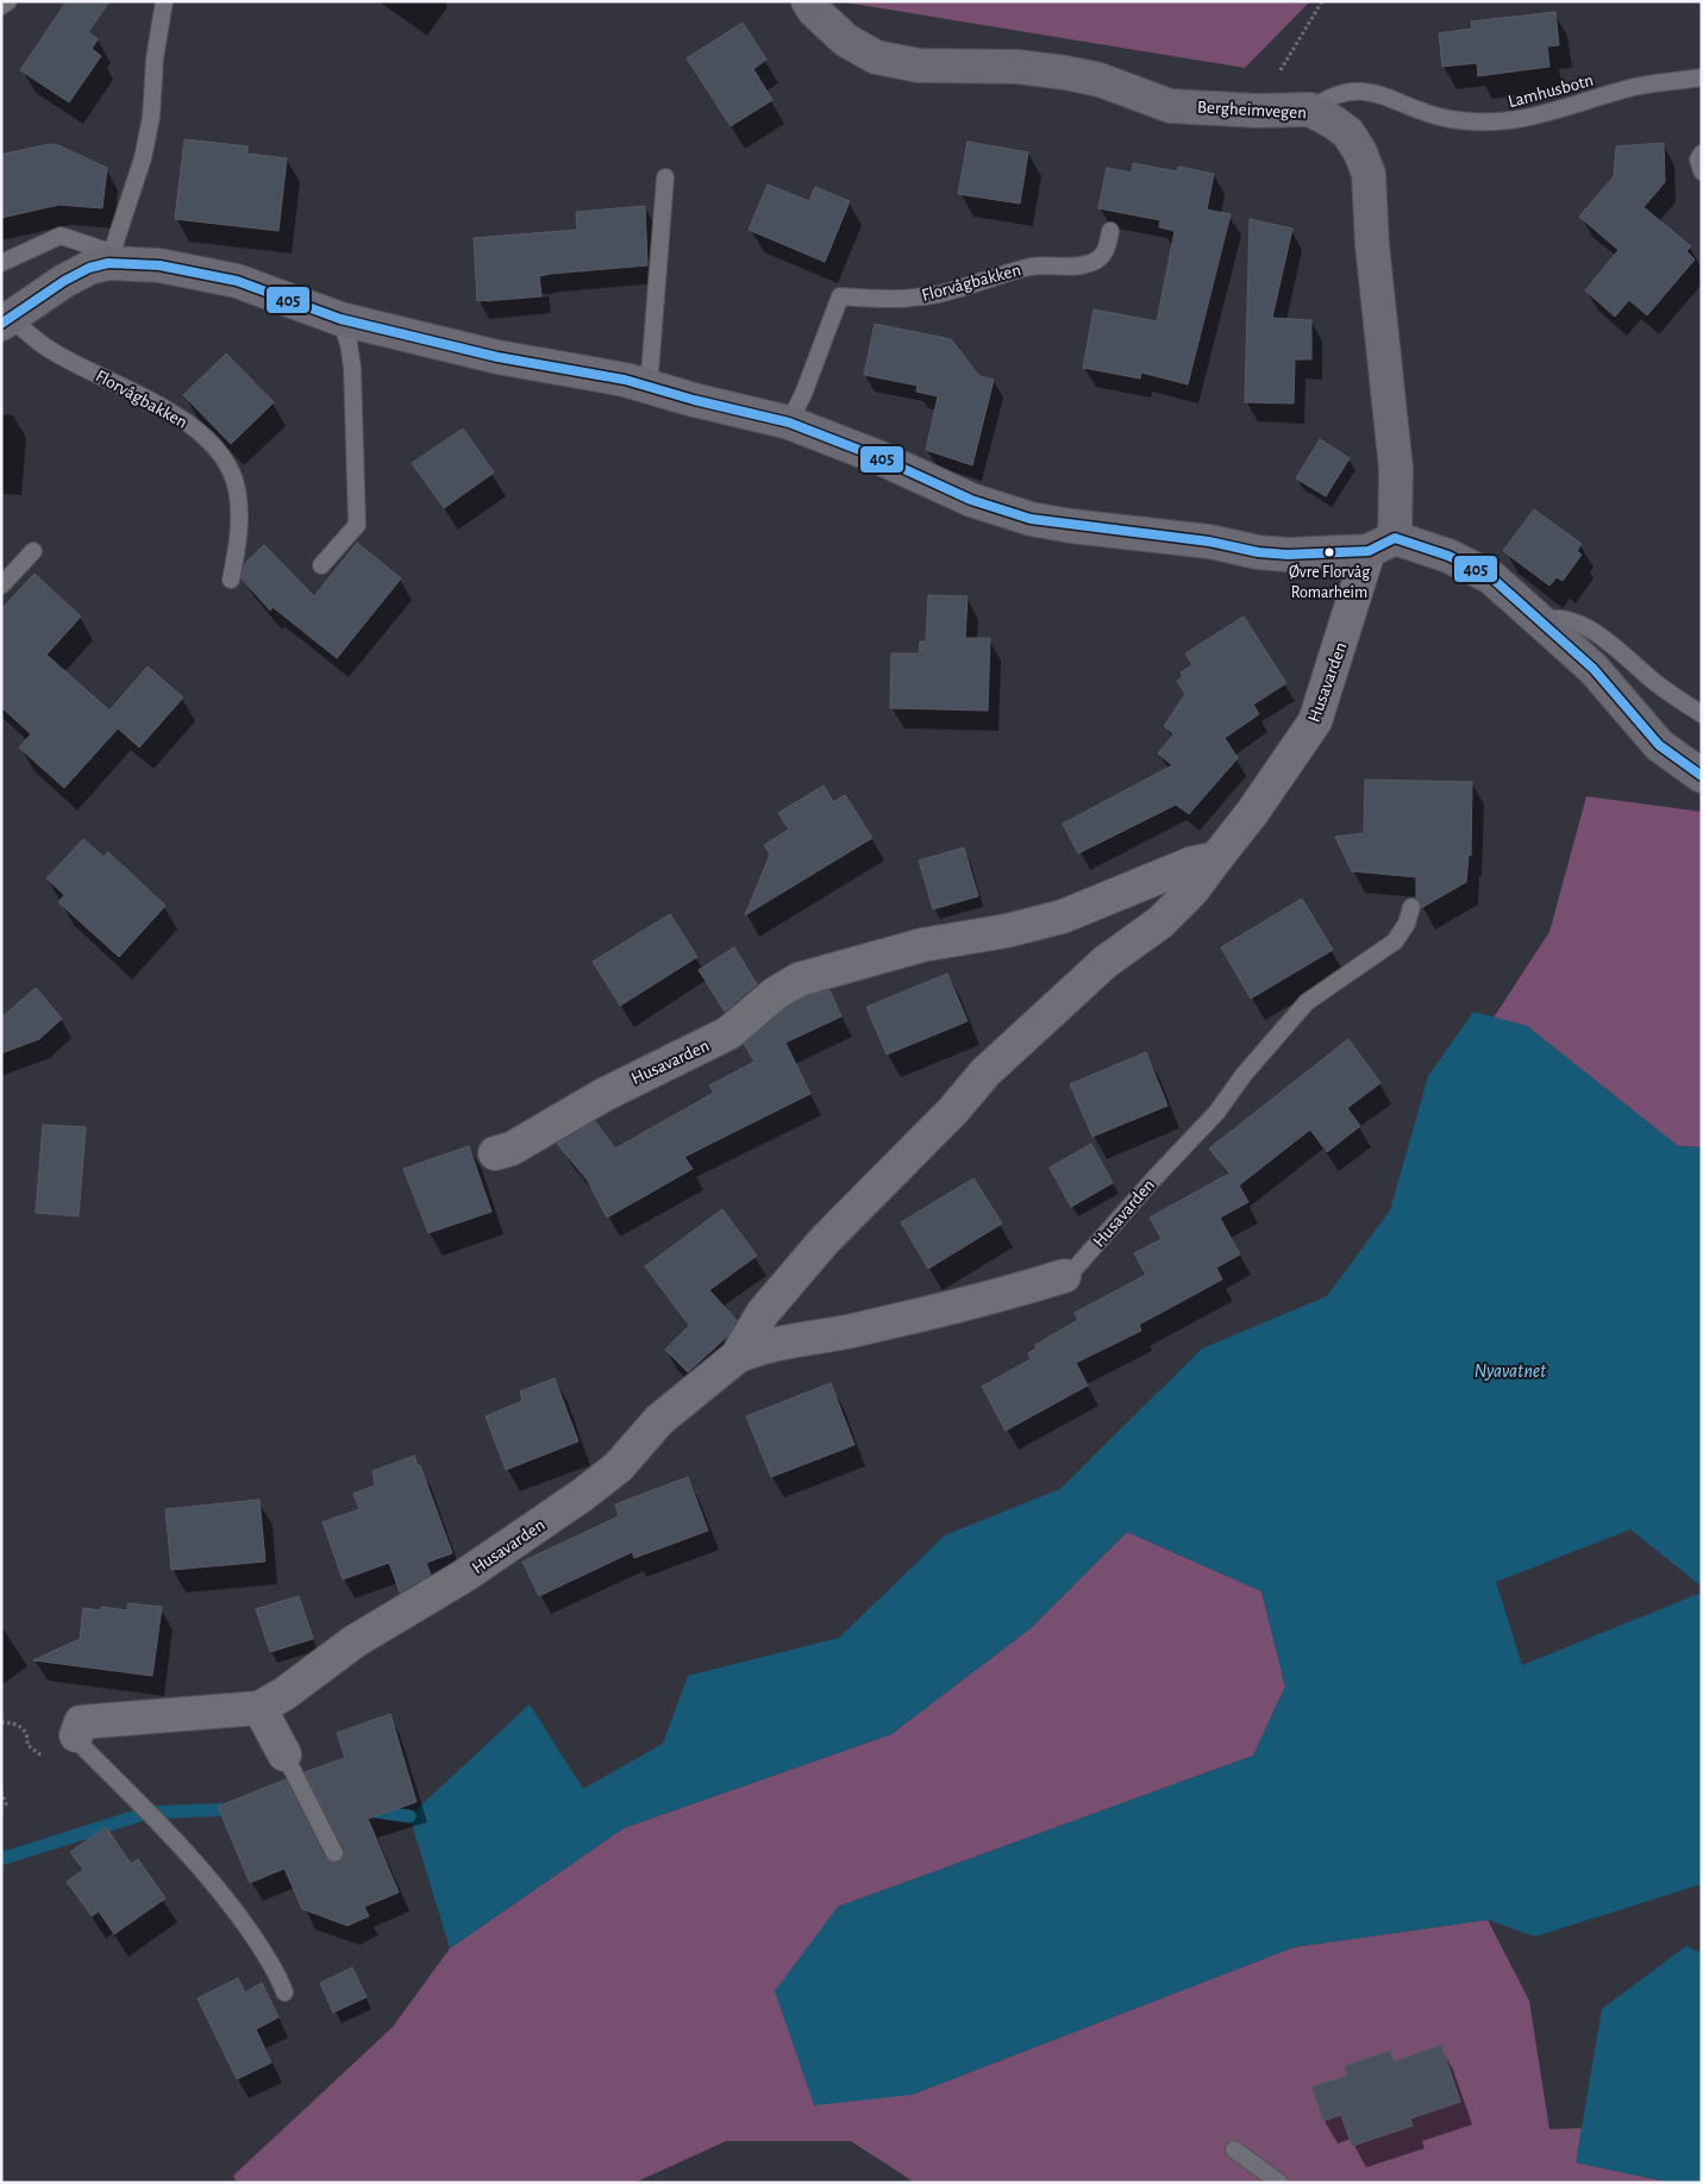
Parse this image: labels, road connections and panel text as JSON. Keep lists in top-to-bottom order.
{
  "streets": {
    "street": ["Bergheimvegen", "Florvågbakken", "Husavarden"],
    "lane": ["Lamhusbotn"]
  },
  "crossings": [
    ["Lamhusbotn", "Bergheimvegen"],
    ["Bergheimvegen", "Florvågbakken"],
    ["Bergheimvegen", "Husavarden"],
    ["Florvågbakken", "Husavarden"]
  ],
  "water": ["Nyavatnet"],
  "places": ["Øvre Florvåg Romarheim"],
  "lines": ["transit line 405"]
}
